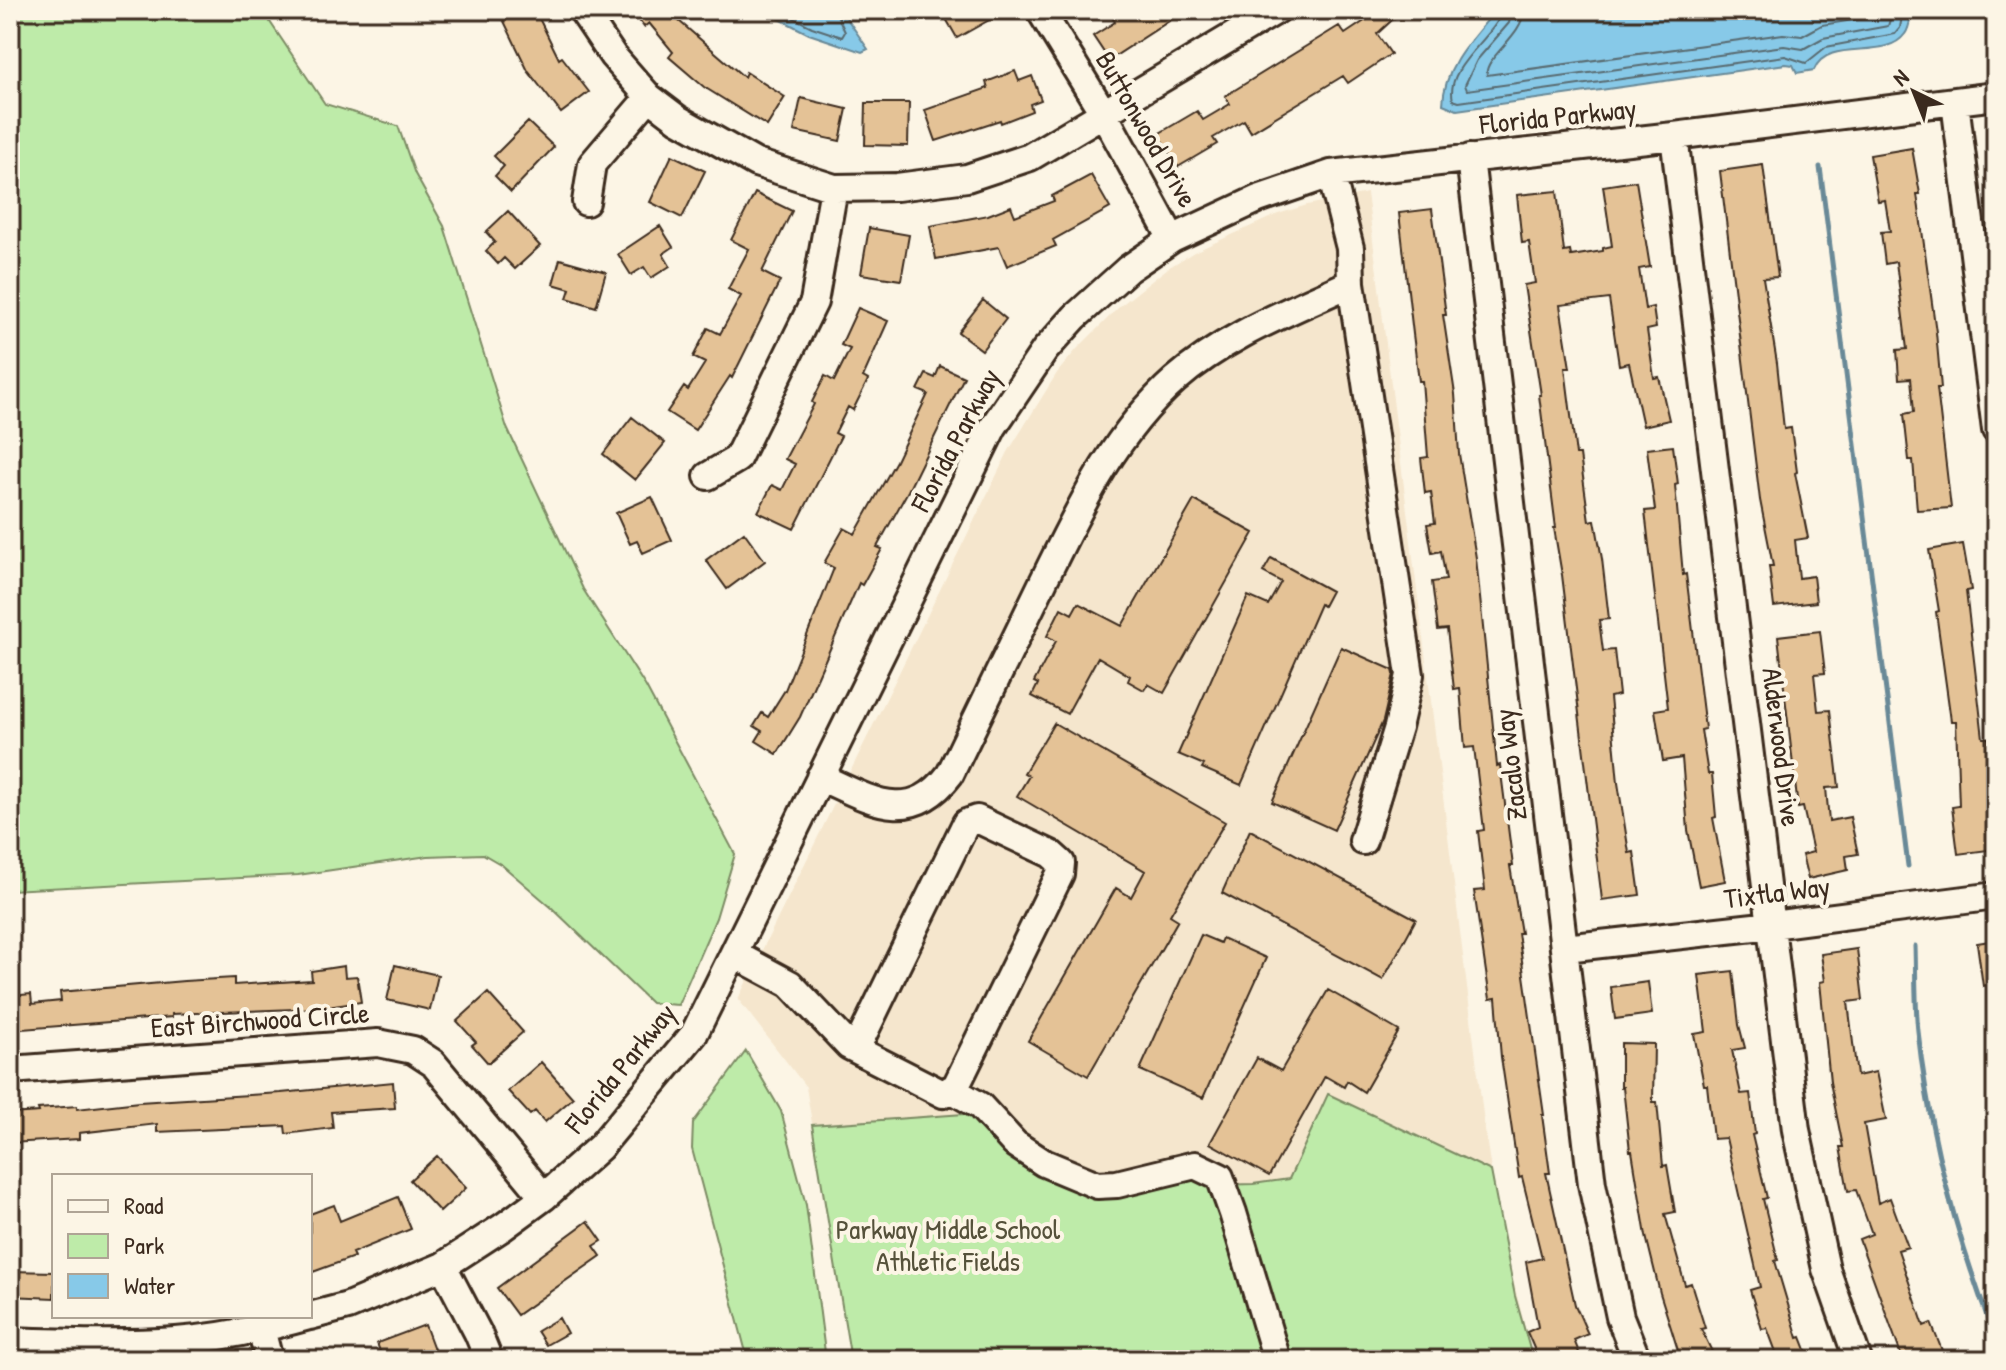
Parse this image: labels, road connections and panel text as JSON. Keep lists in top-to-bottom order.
{
  "streets": {
    "street": [
      "Florida Parkway",
      "Buttonwood Drive",
      "Alderwood Drive",
      "Zacalo Way",
      "Tixtla Way",
      "East Birchwood Circle"
    ]
  },
  "crossings": [
    ["Florida Parkway", "Buttonwood Drive"],
    ["Florida Parkway", "Alderwood Drive"],
    ["Florida Parkway", "Zacalo Way"],
    ["Florida Parkway", "East Birchwood Circle"],
    ["Alderwood Drive", "Tixtla Way"],
    ["Zacalo Way", "Tixtla Way"]
  ],
  "parks": ["Parkway Middle School Athletic Fields"],
  "legend": ["Road", "Park", "Water"],
  "north": "top left"
}
